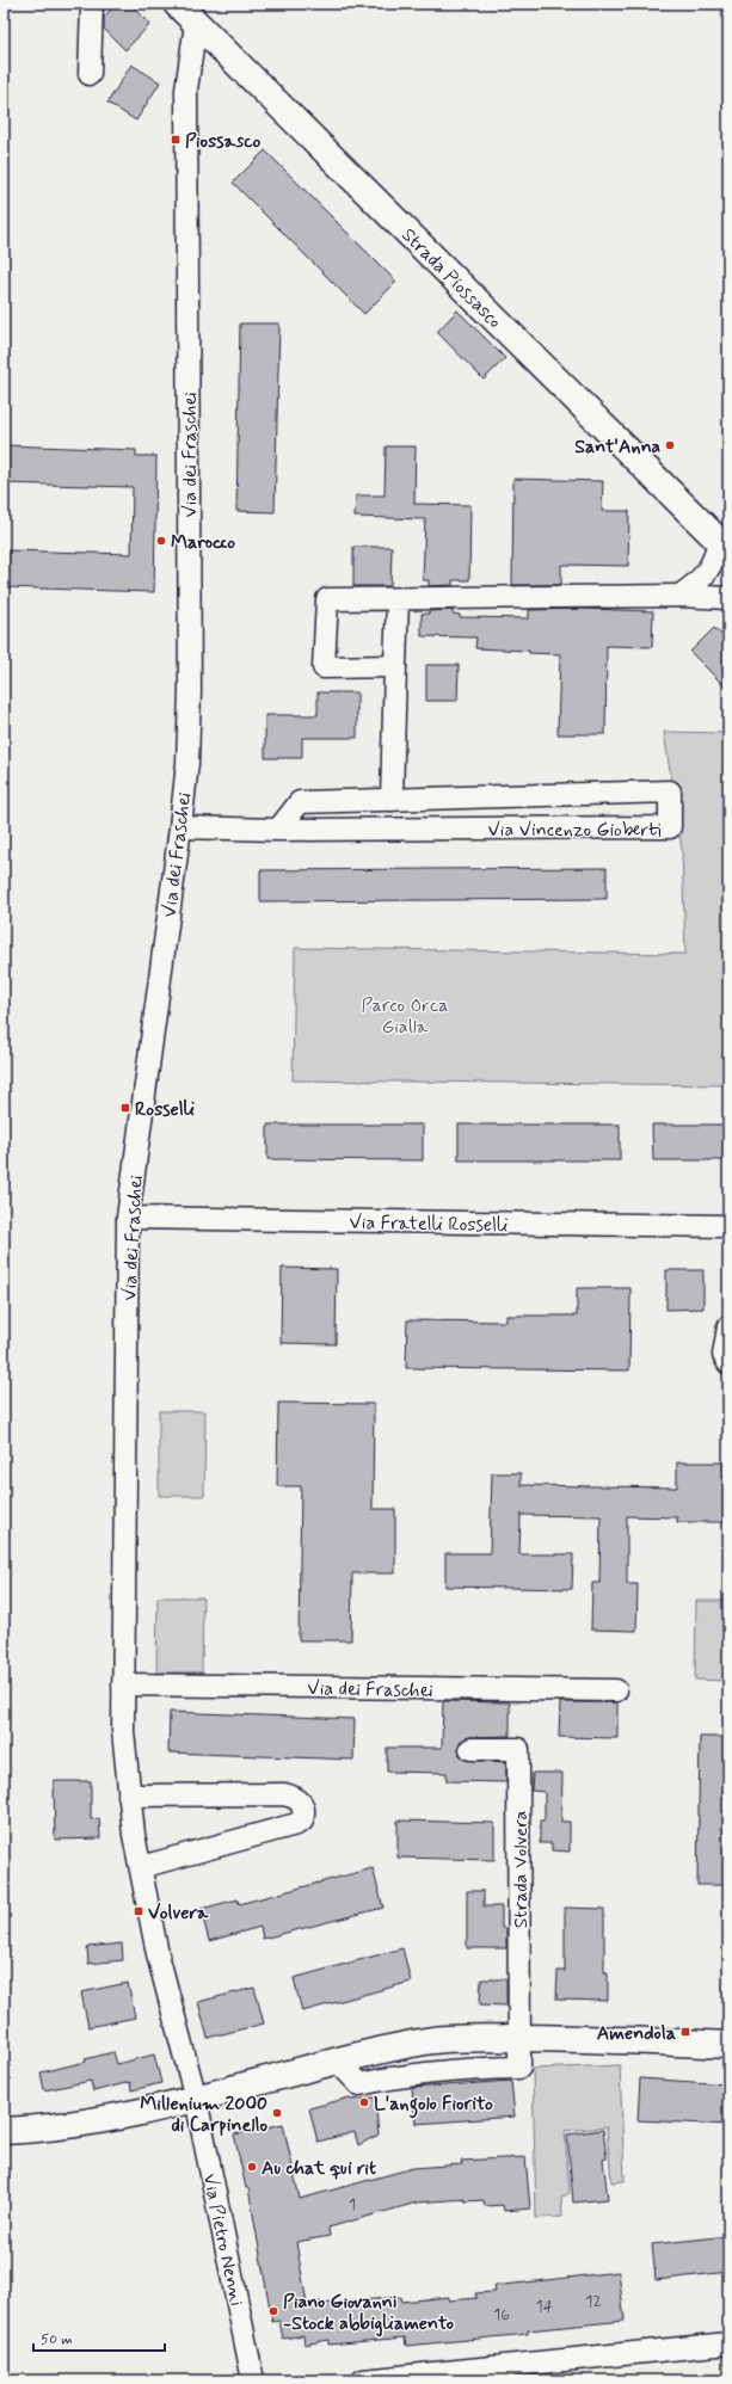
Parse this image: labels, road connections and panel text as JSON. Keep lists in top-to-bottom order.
{
  "streets": {
    "street": [
      "Strada Piossasco",
      "Via dei Fraschei",
      "Via Vincenzo Gioberti",
      "Via Fratelli Rosselli",
      "Strada Volvera",
      "Via Pietro Nenni"
    ]
  },
  "crossings": [
    ["Strada Piossasco", "Via dei Fraschei"],
    ["Via dei Fraschei", "Via Vincenzo Gioberti"],
    ["Via dei Fraschei", "Via Fratelli Rosselli"],
    ["Via dei Fraschei", "Via Pietro Nenni"]
  ],
  "parks": ["Parco Orca Gialla"],
  "places": {
    "transit": [
      "Piossasco",
      "Rosselli",
      "Volvera",
      "Amendola"
    ],
    "other": [
      "Sant'Anna",
      "Marocco",
      "L'angolo Fiorito",
      "Millenium 2000 di Carpinello",
      "Au chat qui rit",
      "Piano Giovanni -Stock abbigliamento"
    ]
  },
  "house_numbers": [
    "1",
    "12",
    "14",
    "16"
  ],
  "scale_bar": "50 m"
}
